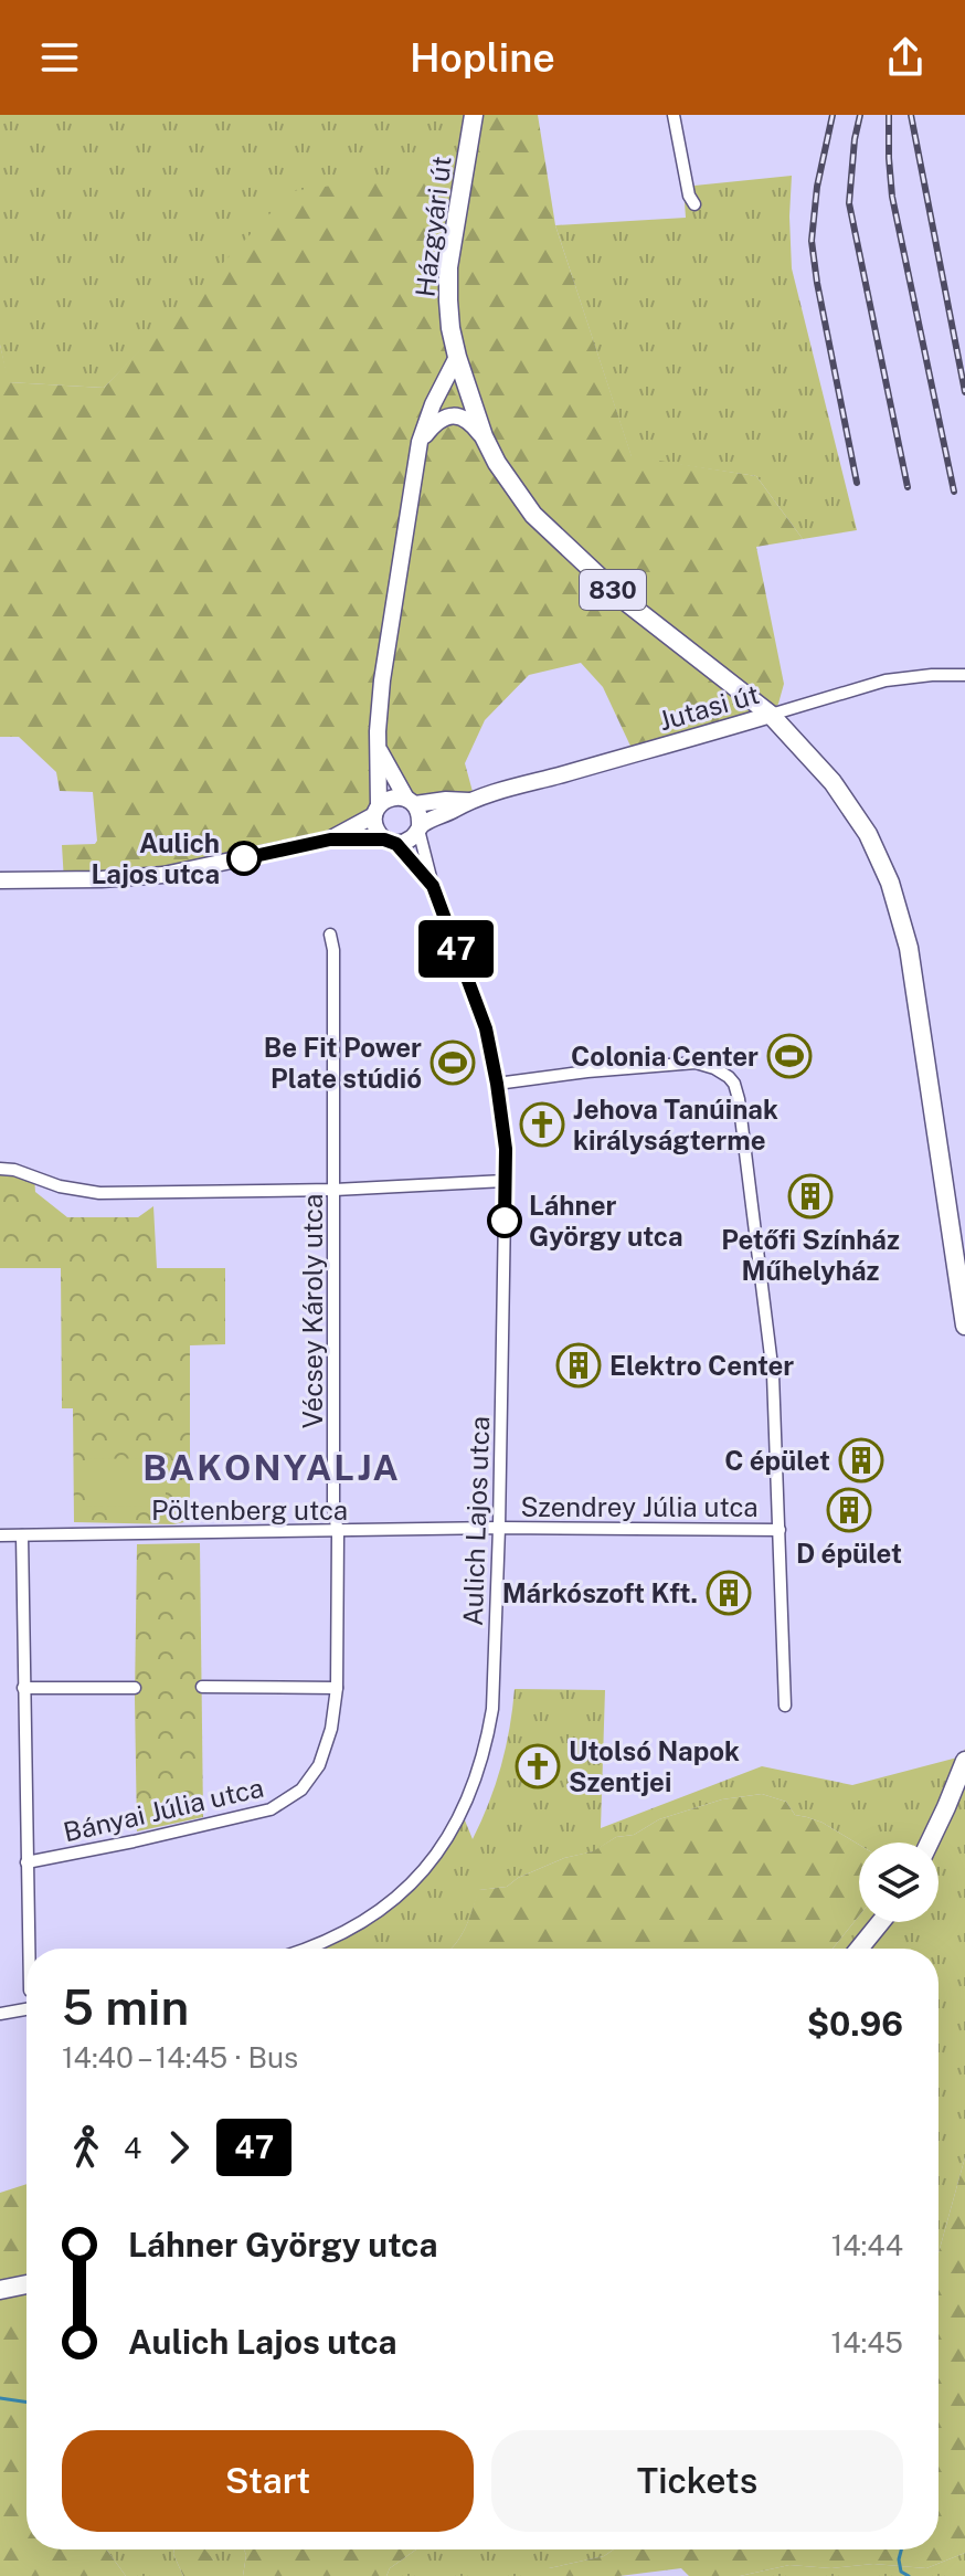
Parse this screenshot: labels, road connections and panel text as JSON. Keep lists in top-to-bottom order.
{
  "streets": {
    "main road": ["Házgyári út", "830"],
    "street": [
      "Jutasi út",
      "Vécsey Károly utca",
      "Szendrey Júlia utca",
      "Pöltenberg utca",
      "Aulich Lajos utca",
      "Bányai Júlia utca"
    ]
  },
  "crossings": [
    ["Házgyári út", "830"],
    ["830", "Jutasi út"],
    ["Jutasi út", "Aulich Lajos utca"],
    ["Vécsey Károly utca", "Pöltenberg utca"],
    ["Vécsey Károly utca", "Bányai Júlia utca"],
    ["Szendrey Júlia utca", "Pöltenberg utca"],
    ["Szendrey Júlia utca", "Aulich Lajos utca"],
    ["Pöltenberg utca", "Aulich Lajos utca"]
  ],
  "districts": ["BAKONYALJA"],
  "places": {
    "other": ["Aulich Lajos utca", "Láhner György utca"],
    "sports": ["Colonia Center", "Be Fit Power Plate stúdió"],
    "church": ["Jehova Tanúinak királyságterme", "Utolsó Napok Szentjei"],
    "building": [
      "Petőfi Színház Műhelyház",
      "Elektro Center",
      "C épület",
      "D épület",
      "Márkószoft Kft."
    ]
  },
  "lines": ["bus line 47"],
  "page": {
    "header": "Hopline",
    "on_map": "47",
    "heading": ["5 min", "14:40 – 14:45 · Bus", "$0.96"],
    "legs": ["4", "47"],
    "list": [
      {
        "name": "Láhner György utca",
        "value": "14:44"
      },
      {
        "name": "Aulich Lajos utca",
        "value": "14:45"
      }
    ],
    "buttons": ["Start", "Tickets"]
  }
}
